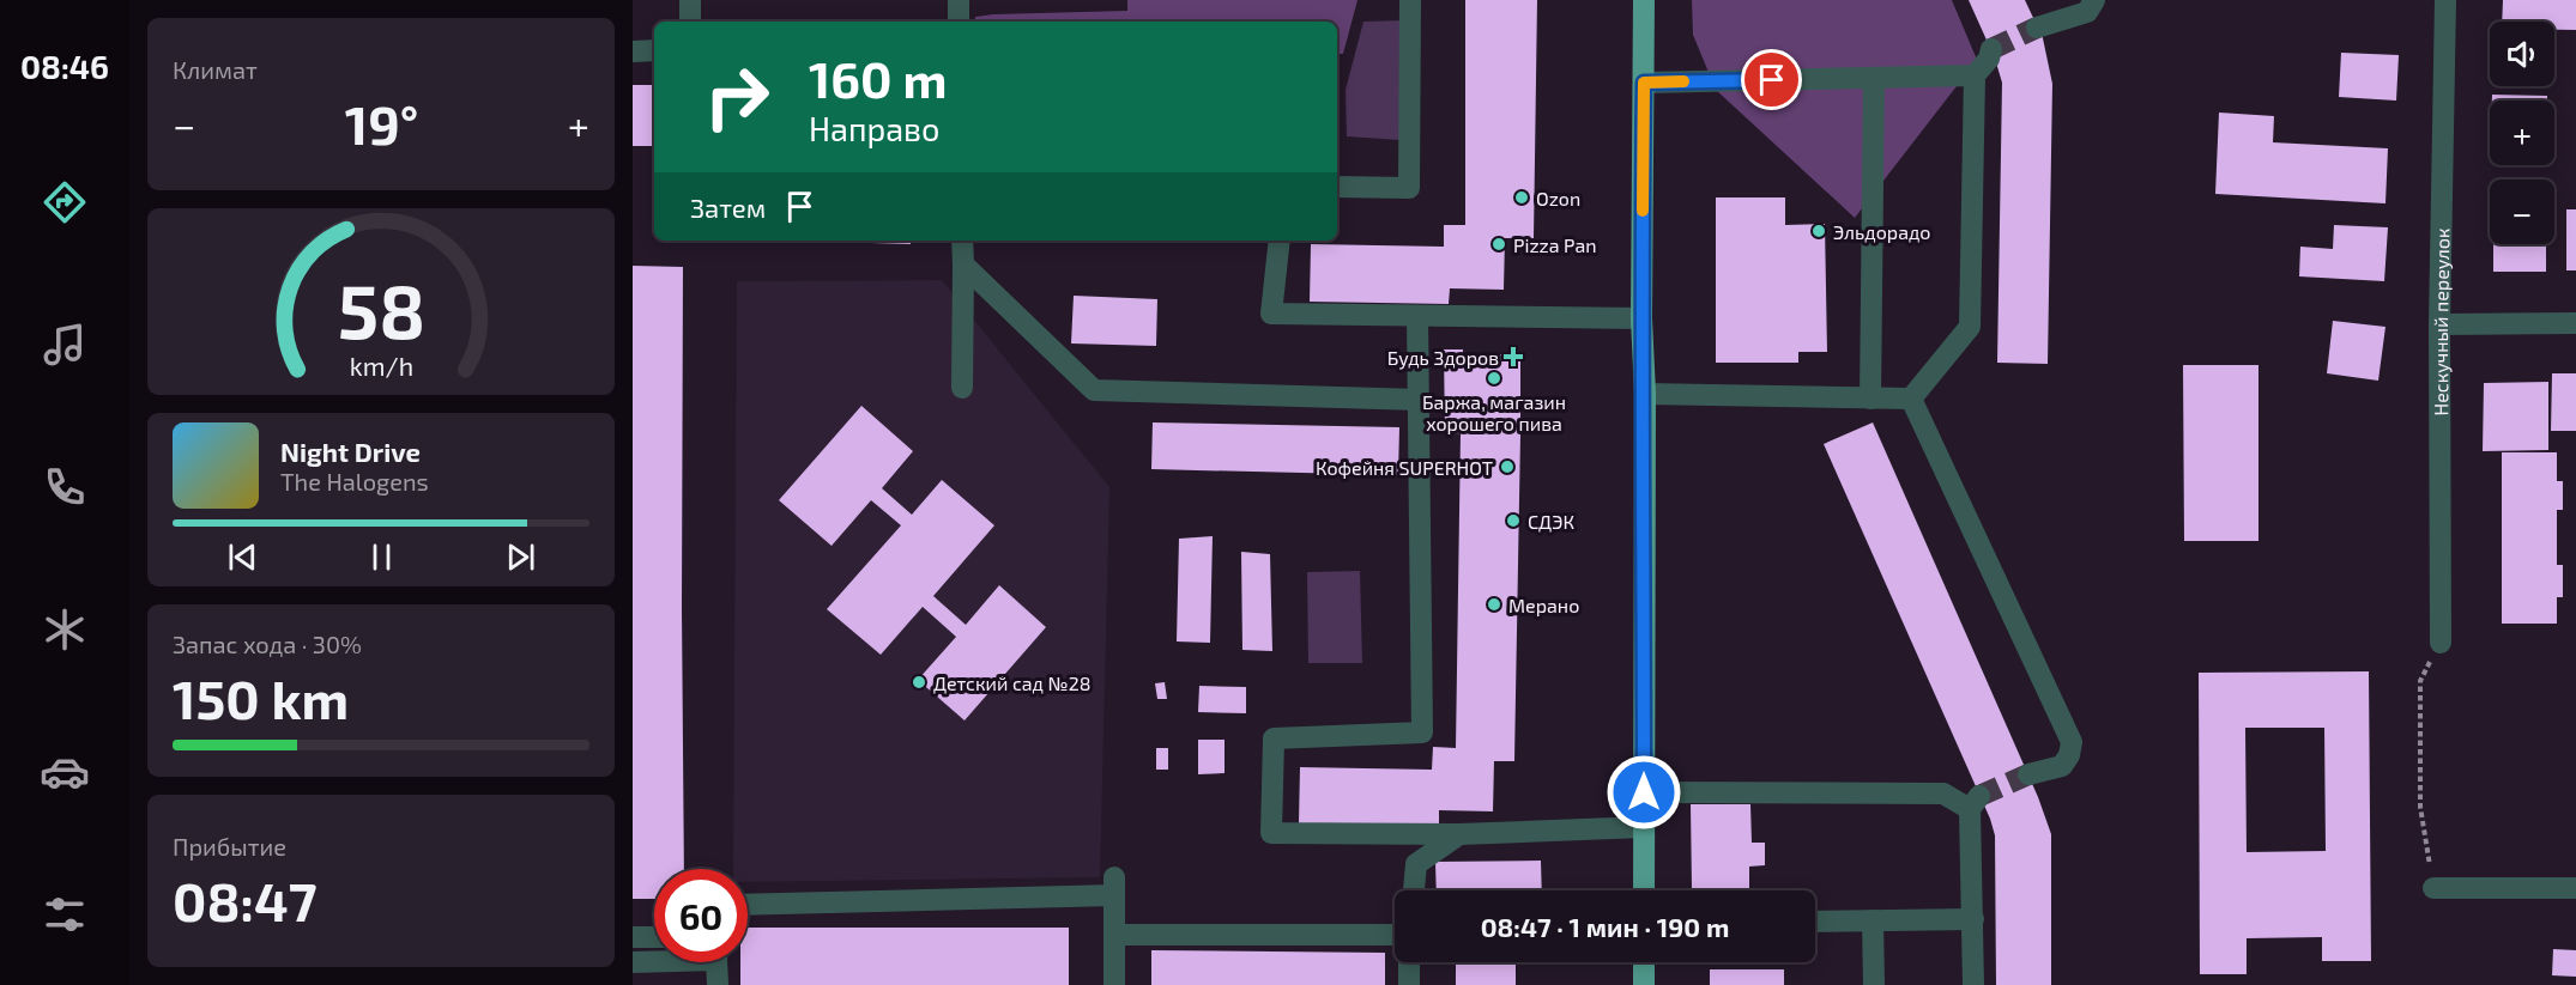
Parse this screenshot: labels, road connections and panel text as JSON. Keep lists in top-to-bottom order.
{
  "streets": {
    "street": ["Нескучный переулок"]
  },
  "places": {
    "other": [
      "Ozon",
      "Эльдорадо",
      "Pizza Pan",
      "Баржа, магазин хорошего пива",
      "Кофейня SUPERHOT",
      "СДЭК",
      "Мерано",
      "Детский сад №28"
    ],
    "health": ["Будь Здоров"]
  },
  "page": {
    "tabs": "08:46",
    "tile": [
      "Климат",
      ["Запас хода · 30%", "150 km"],
      ["Прибытие", "08:47"]
    ],
    "map_buttons": ["+", "−"],
    "turn": ["160 m", "Направо"],
    "heat": ["−", "19°", "+"],
    "then": "Затем",
    "song": ["Night Drive", "The Halogens"],
    "limit": "60",
    "trip": "08:47 · 1 мин · 190 m",
    "gauge": ["58", "km/h"]
  }
}
